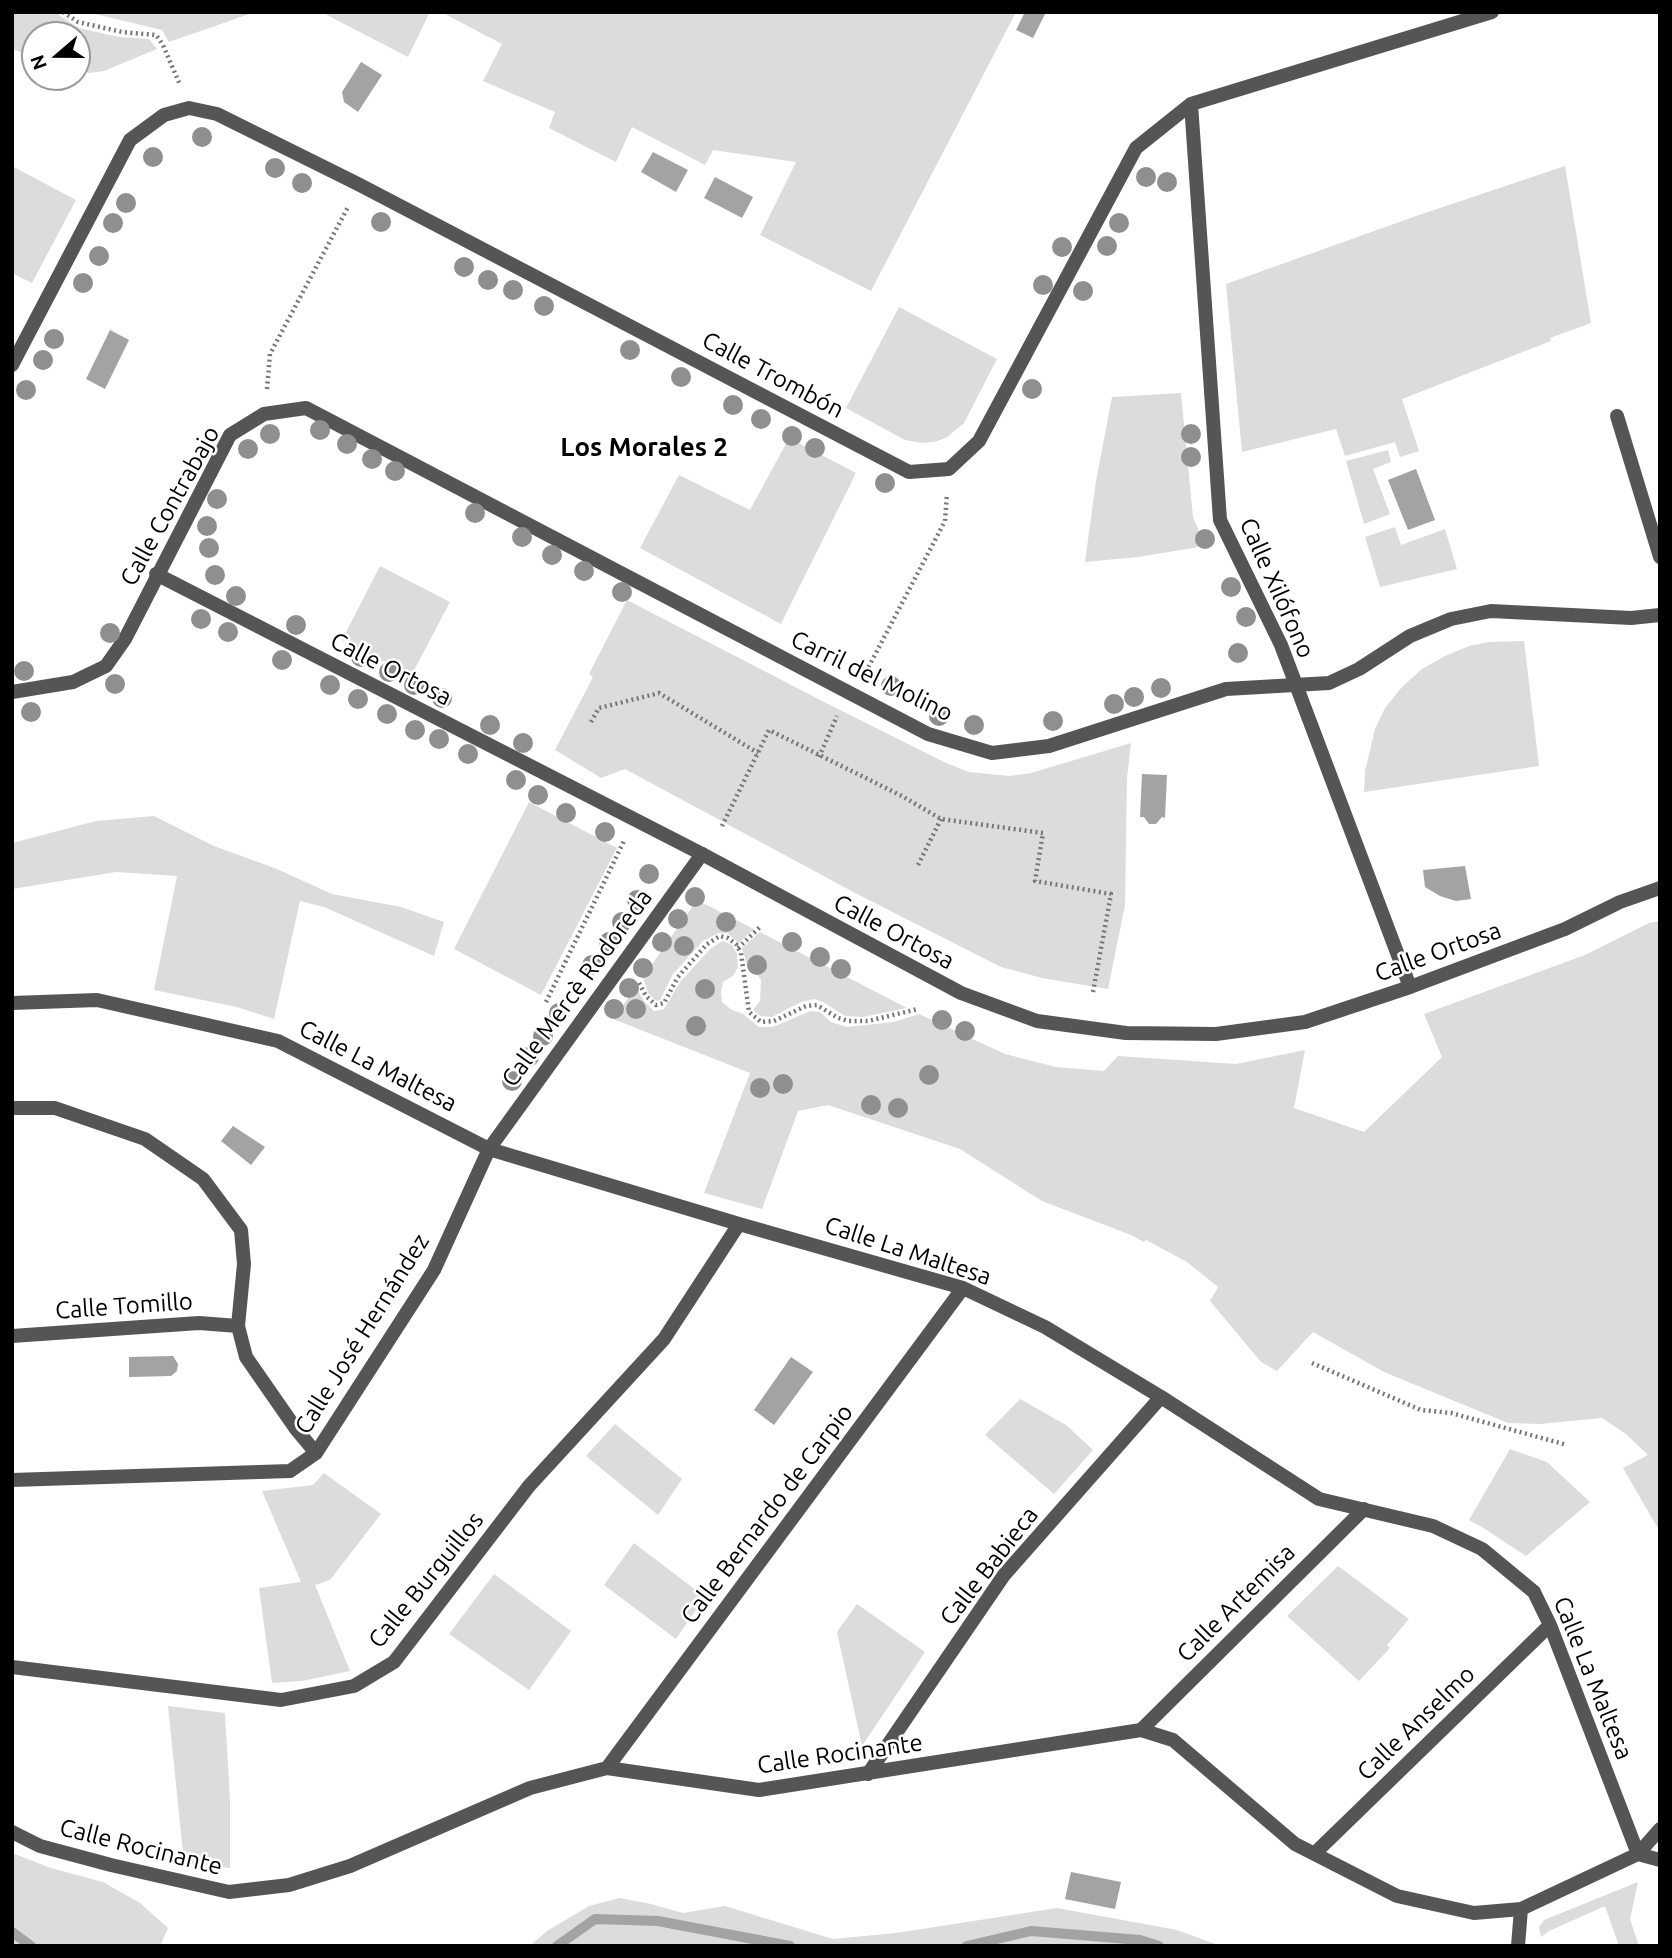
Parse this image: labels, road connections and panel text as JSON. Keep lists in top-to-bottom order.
{
  "streets": {
    "street": [
      "Calle Trombón",
      "Calle Contrabajo",
      "Calle Xilófono",
      "Calle Ortosa",
      "Carril del Molino",
      "Calle Mercè Rodoreda",
      "Calle La Maltesa",
      "Calle Tomillo",
      "Calle José Hernández",
      "Calle Bernardo de Carpio",
      "Calle Babieca",
      "Calle Burguillos",
      "Calle Artemisa",
      "Calle Anselmo",
      "Calle Rocinante"
    ]
  },
  "crossings": [
    ["Calle Trombón", "Calle Xilófono"],
    ["Calle Contrabajo", "Calle Ortosa"],
    ["Calle Contrabajo", "Carril del Molino"],
    ["Calle Xilófono", "Calle Ortosa"],
    ["Calle Xilófono", "Carril del Molino"],
    ["Calle Ortosa", "Calle Mercè Rodoreda"],
    ["Calle Mercè Rodoreda", "Calle La Maltesa"],
    ["Calle Mercè Rodoreda", "Calle José Hernández"],
    ["Calle La Maltesa", "Calle José Hernández"],
    ["Calle La Maltesa", "Calle Bernardo de Carpio"],
    ["Calle La Maltesa", "Calle Babieca"],
    ["Calle La Maltesa", "Calle Burguillos"],
    ["Calle La Maltesa", "Calle Artemisa"],
    ["Calle La Maltesa", "Calle Anselmo"],
    ["Calle La Maltesa", "Calle Rocinante"],
    ["Calle Bernardo de Carpio", "Calle Rocinante"],
    ["Calle Babieca", "Calle Rocinante"],
    ["Calle Artemisa", "Calle Rocinante"],
    ["Calle Anselmo", "Calle Rocinante"]
  ],
  "districts": ["Los Morales 2"],
  "north": "left"
}
